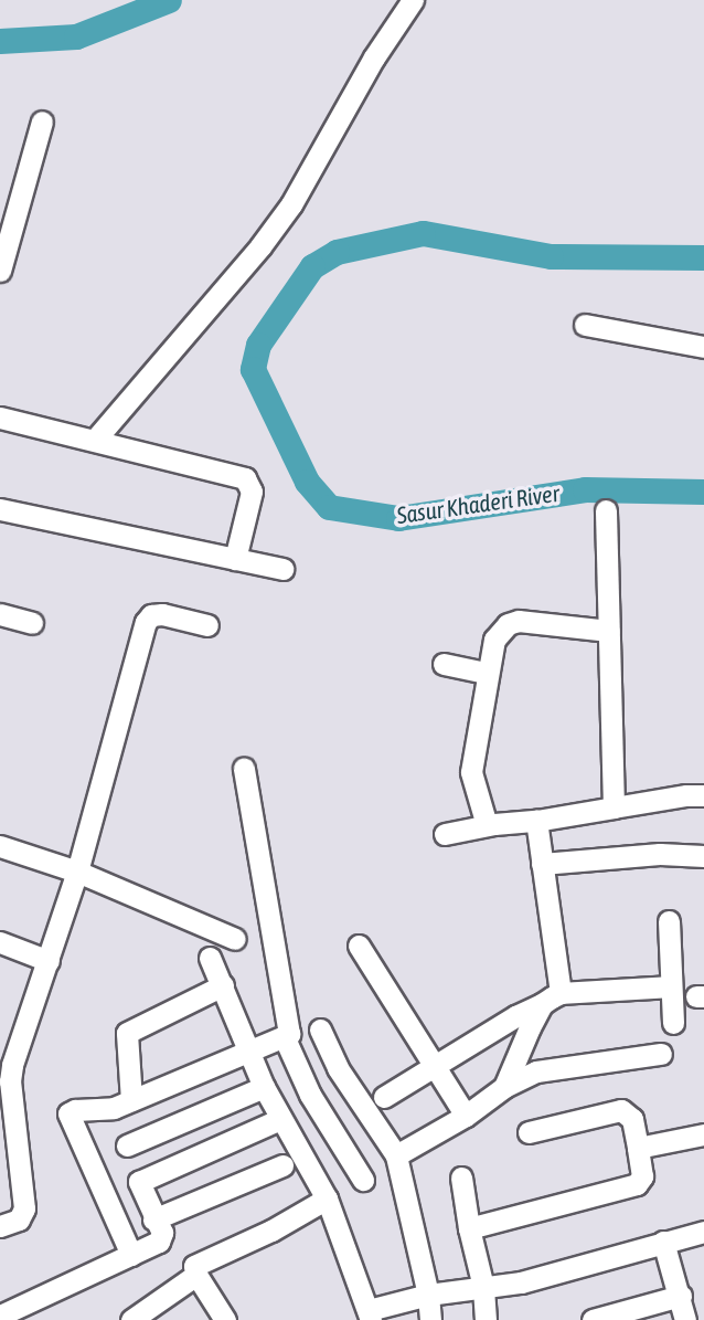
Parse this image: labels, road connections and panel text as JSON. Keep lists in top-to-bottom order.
{
  "water": ["Sasur Khaderi River"]
}
